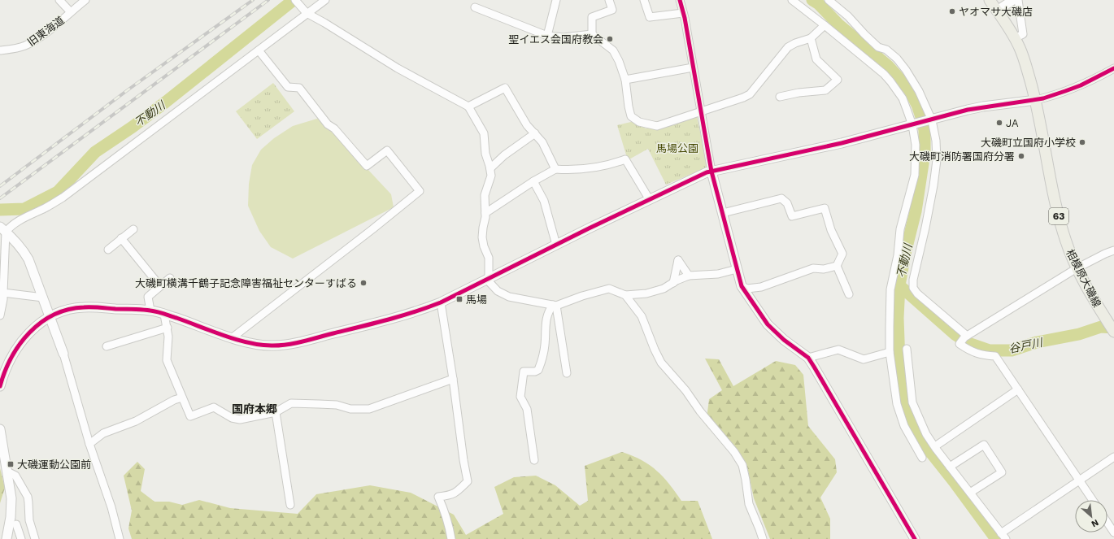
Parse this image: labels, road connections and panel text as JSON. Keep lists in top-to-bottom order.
{
  "streets": {
    "main road": ["63", "相模原大磯線"],
    "street": ["旧東海道"]
  },
  "districts": ["国府本郷"],
  "water": ["不動川", "谷戸川"],
  "parks": ["馬場公園"],
  "places": {
    "other": [
      "ヤオマサ大磯店",
      "聖イエス会国府教会",
      "JA",
      "大磯町立国府小学校",
      "大磯町消防署国府分署",
      "大磯町横溝千鶴子記念障害福祉センターすばる"
    ],
    "transit": ["馬場", "大磯運動公園前"]
  },
  "north": "bottom right"
}
